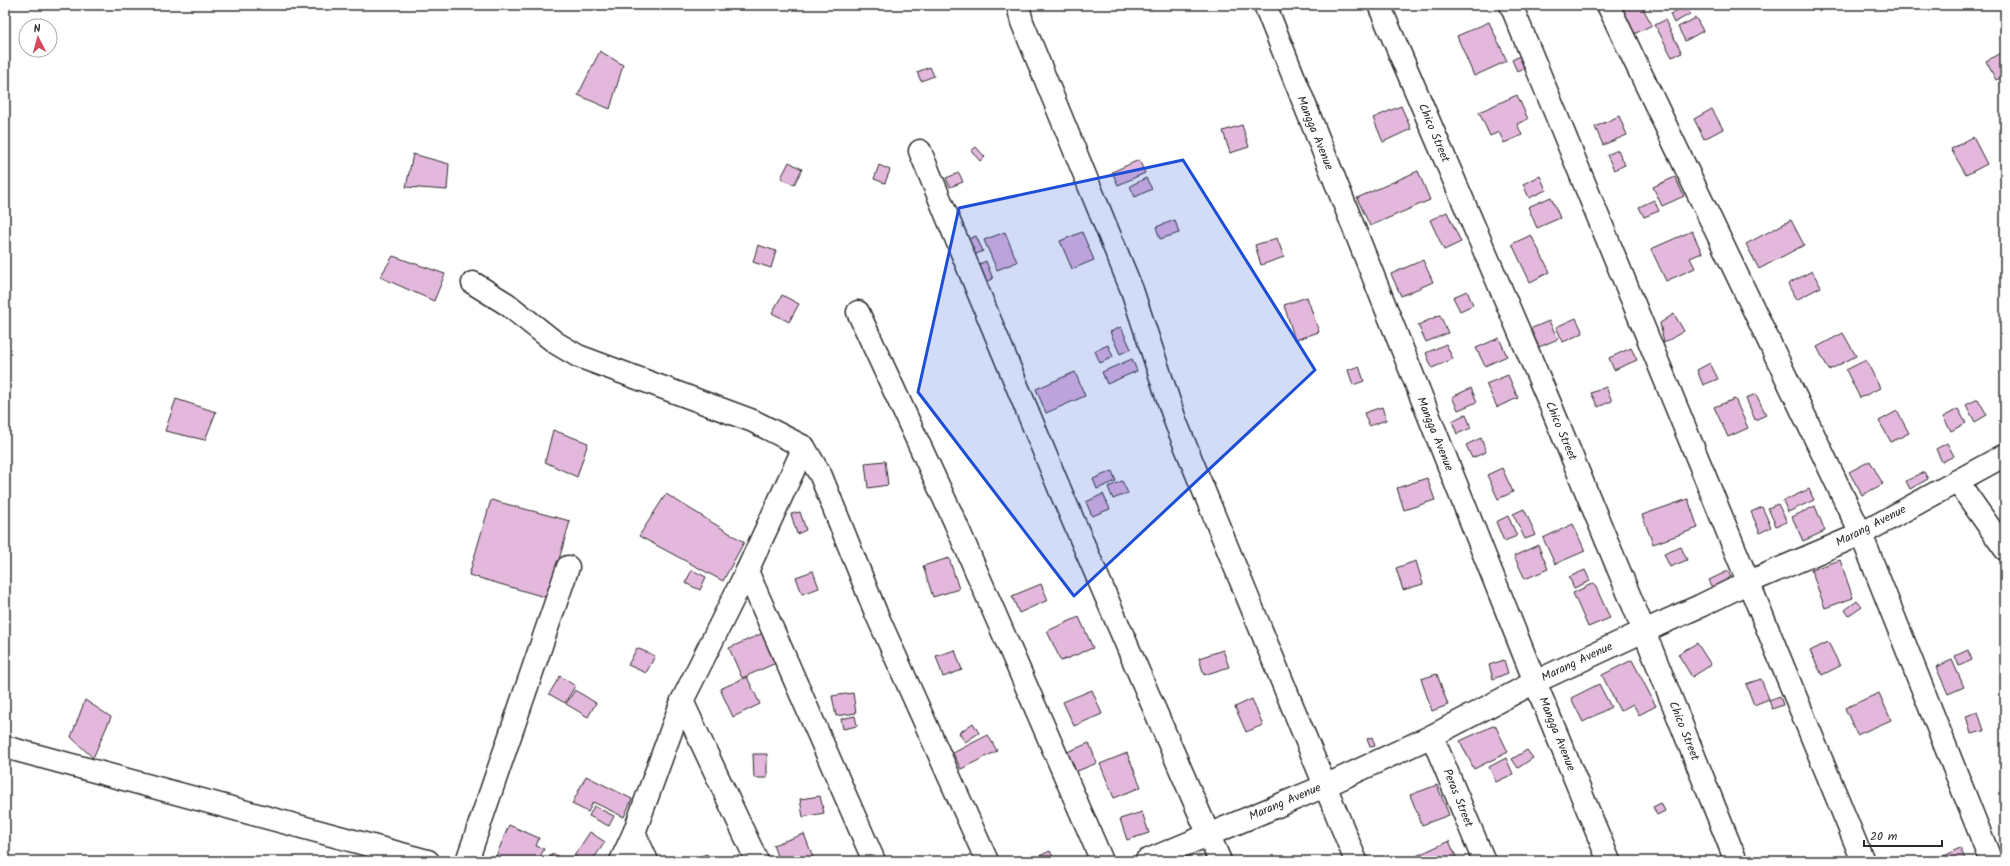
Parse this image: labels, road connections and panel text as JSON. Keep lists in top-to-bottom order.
{
  "streets": {
    "street": [
      "Mangga Avenue",
      "Chico Street",
      "Marang Avenue",
      "Peras Street"
    ]
  },
  "crossings": [
    ["Mangga Avenue", "Marang Avenue"],
    ["Chico Street", "Marang Avenue"],
    ["Marang Avenue", "Peras Street"]
  ],
  "scale_bar": "20 m",
  "north": "top"
}
